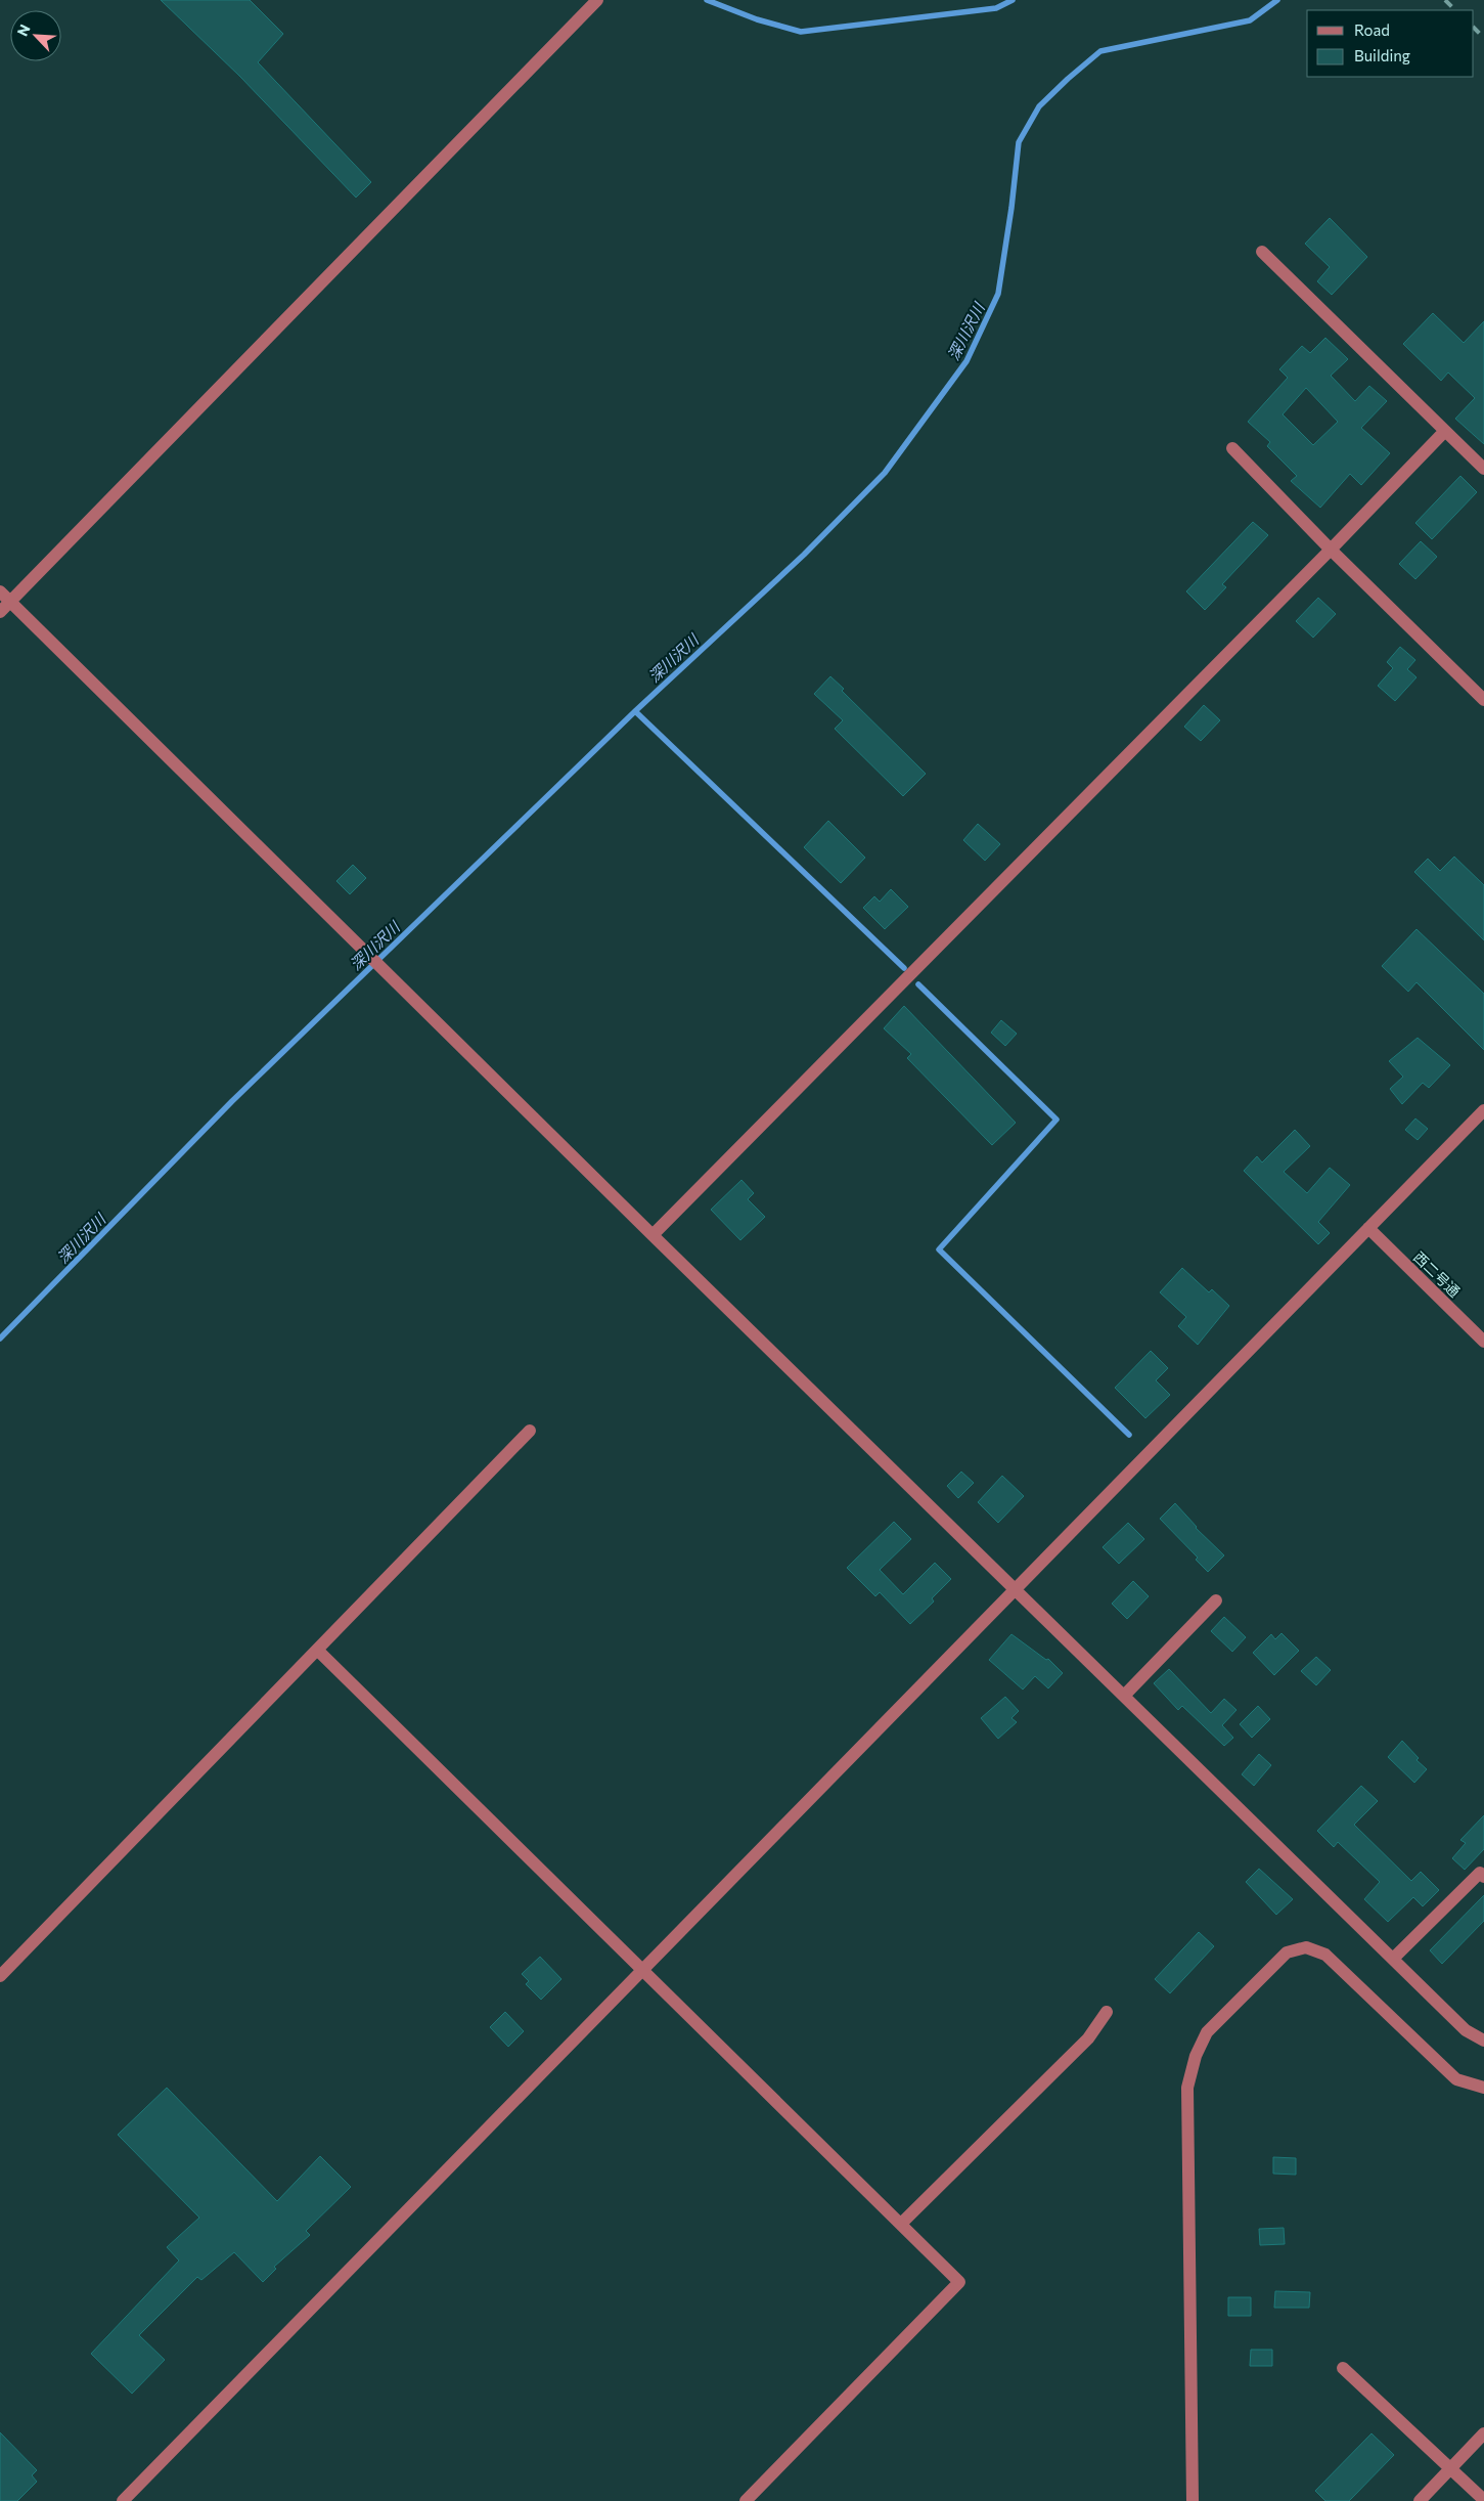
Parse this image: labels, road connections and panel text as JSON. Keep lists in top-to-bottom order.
{
  "streets": {
    "street": ["西二号通"]
  },
  "water": ["深川沢川"],
  "legend": ["Road", "Building"],
  "north": "top left"
}
